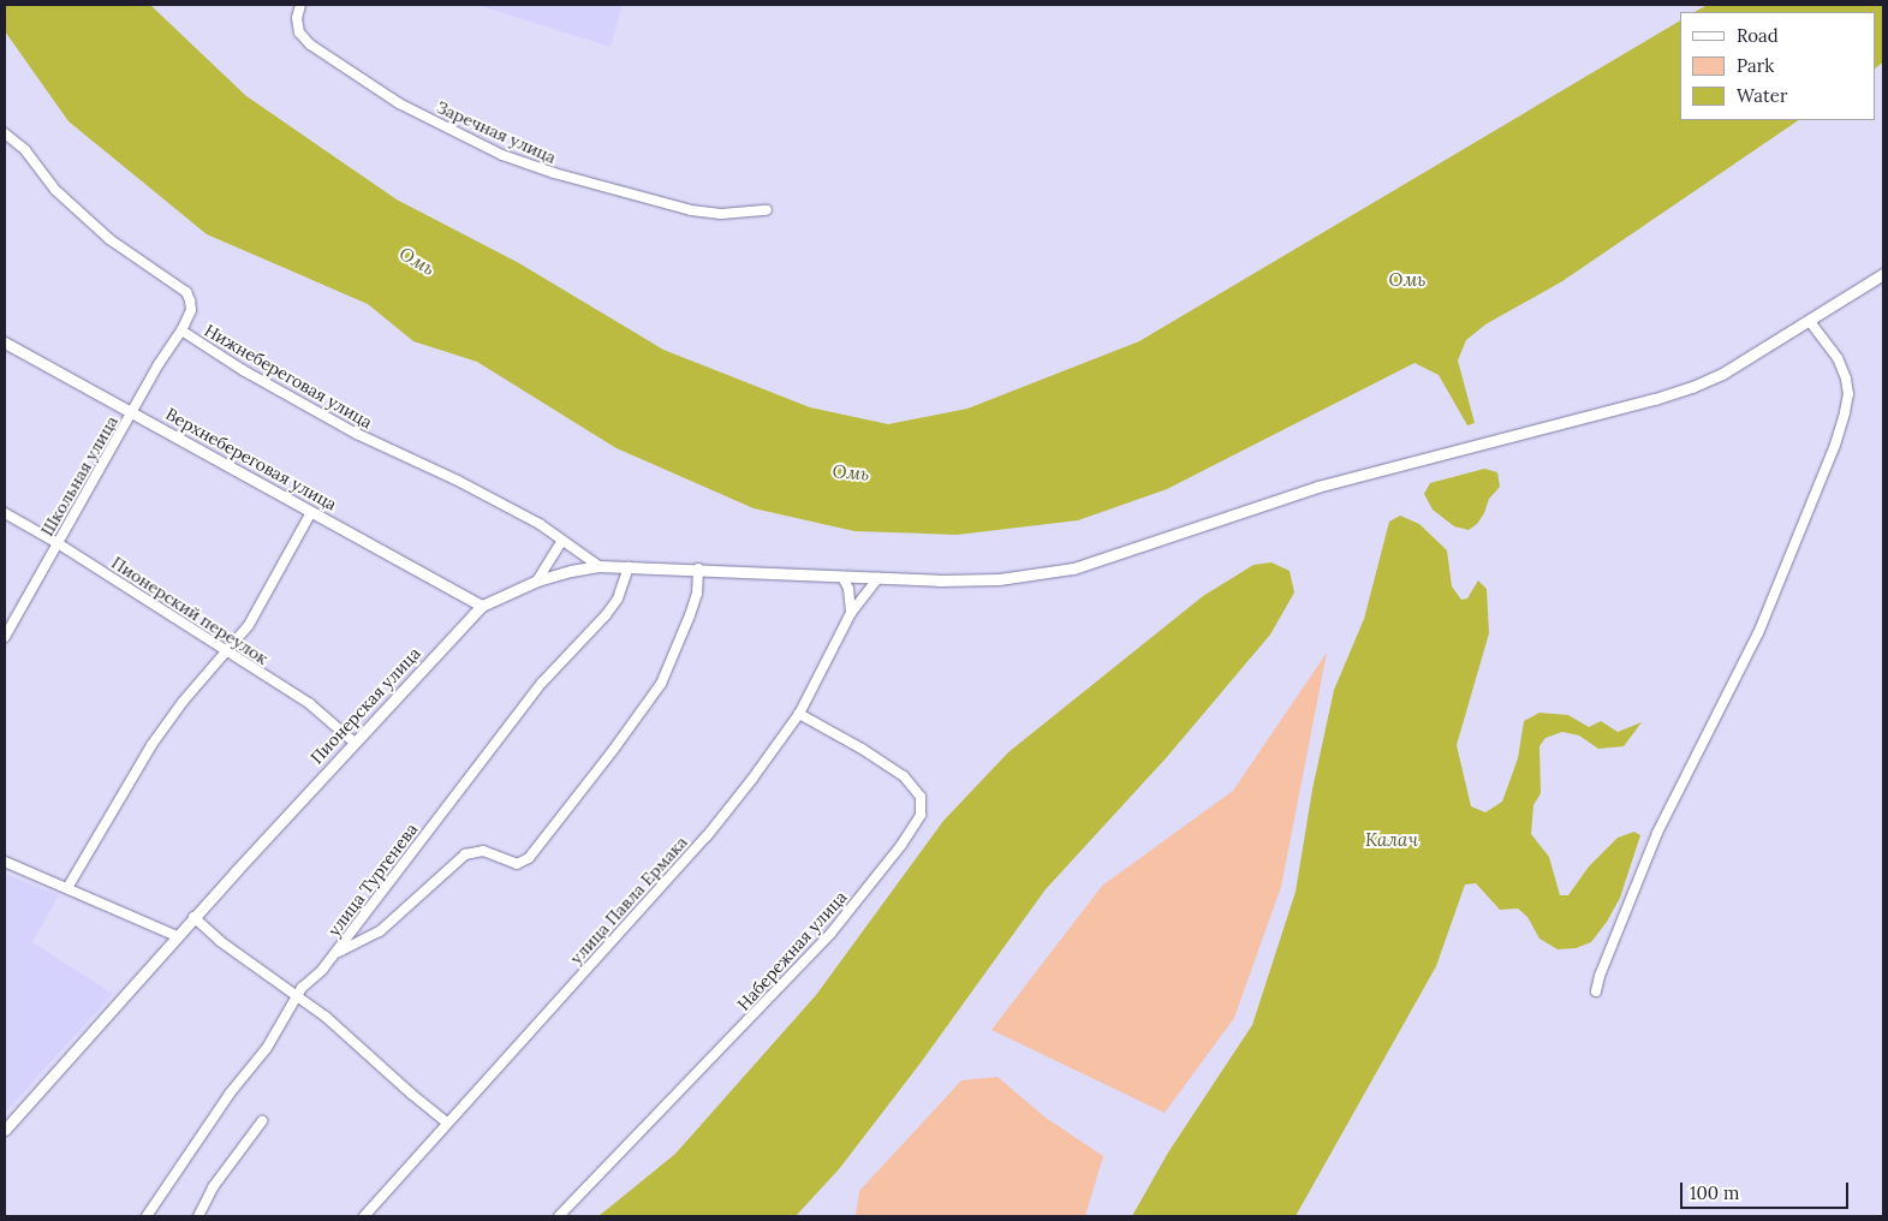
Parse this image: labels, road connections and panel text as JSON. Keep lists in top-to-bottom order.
{
  "streets": {
    "street": [
      "Заречная улица",
      "Нижнебереговая улица",
      "Верхнебереговая улица",
      "Школьная улица",
      "Пионерский переулок",
      "Пионерская улица",
      "улица Тургенева",
      "улица Павла Ермака",
      "Набережная улица"
    ]
  },
  "crossings": [
    ["Нижнебереговая улица", "Школьная улица"],
    ["Нижнебереговая улица", "Пионерская улица"],
    ["Верхнебереговая улица", "Школьная улица"],
    ["Верхнебереговая улица", "Пионерская улица"],
    ["Школьная улица", "Пионерский переулок"],
    ["Пионерский переулок", "Пионерская улица"],
    ["Пионерская улица", "улица Тургенева"],
    ["Пионерская улица", "улица Павла Ермака"],
    ["улица Павла Ермака", "Набережная улица"]
  ],
  "water": ["Омь", "Калач"],
  "legend": ["Road", "Park", "Water"],
  "scale_bar": "100 m"
}
